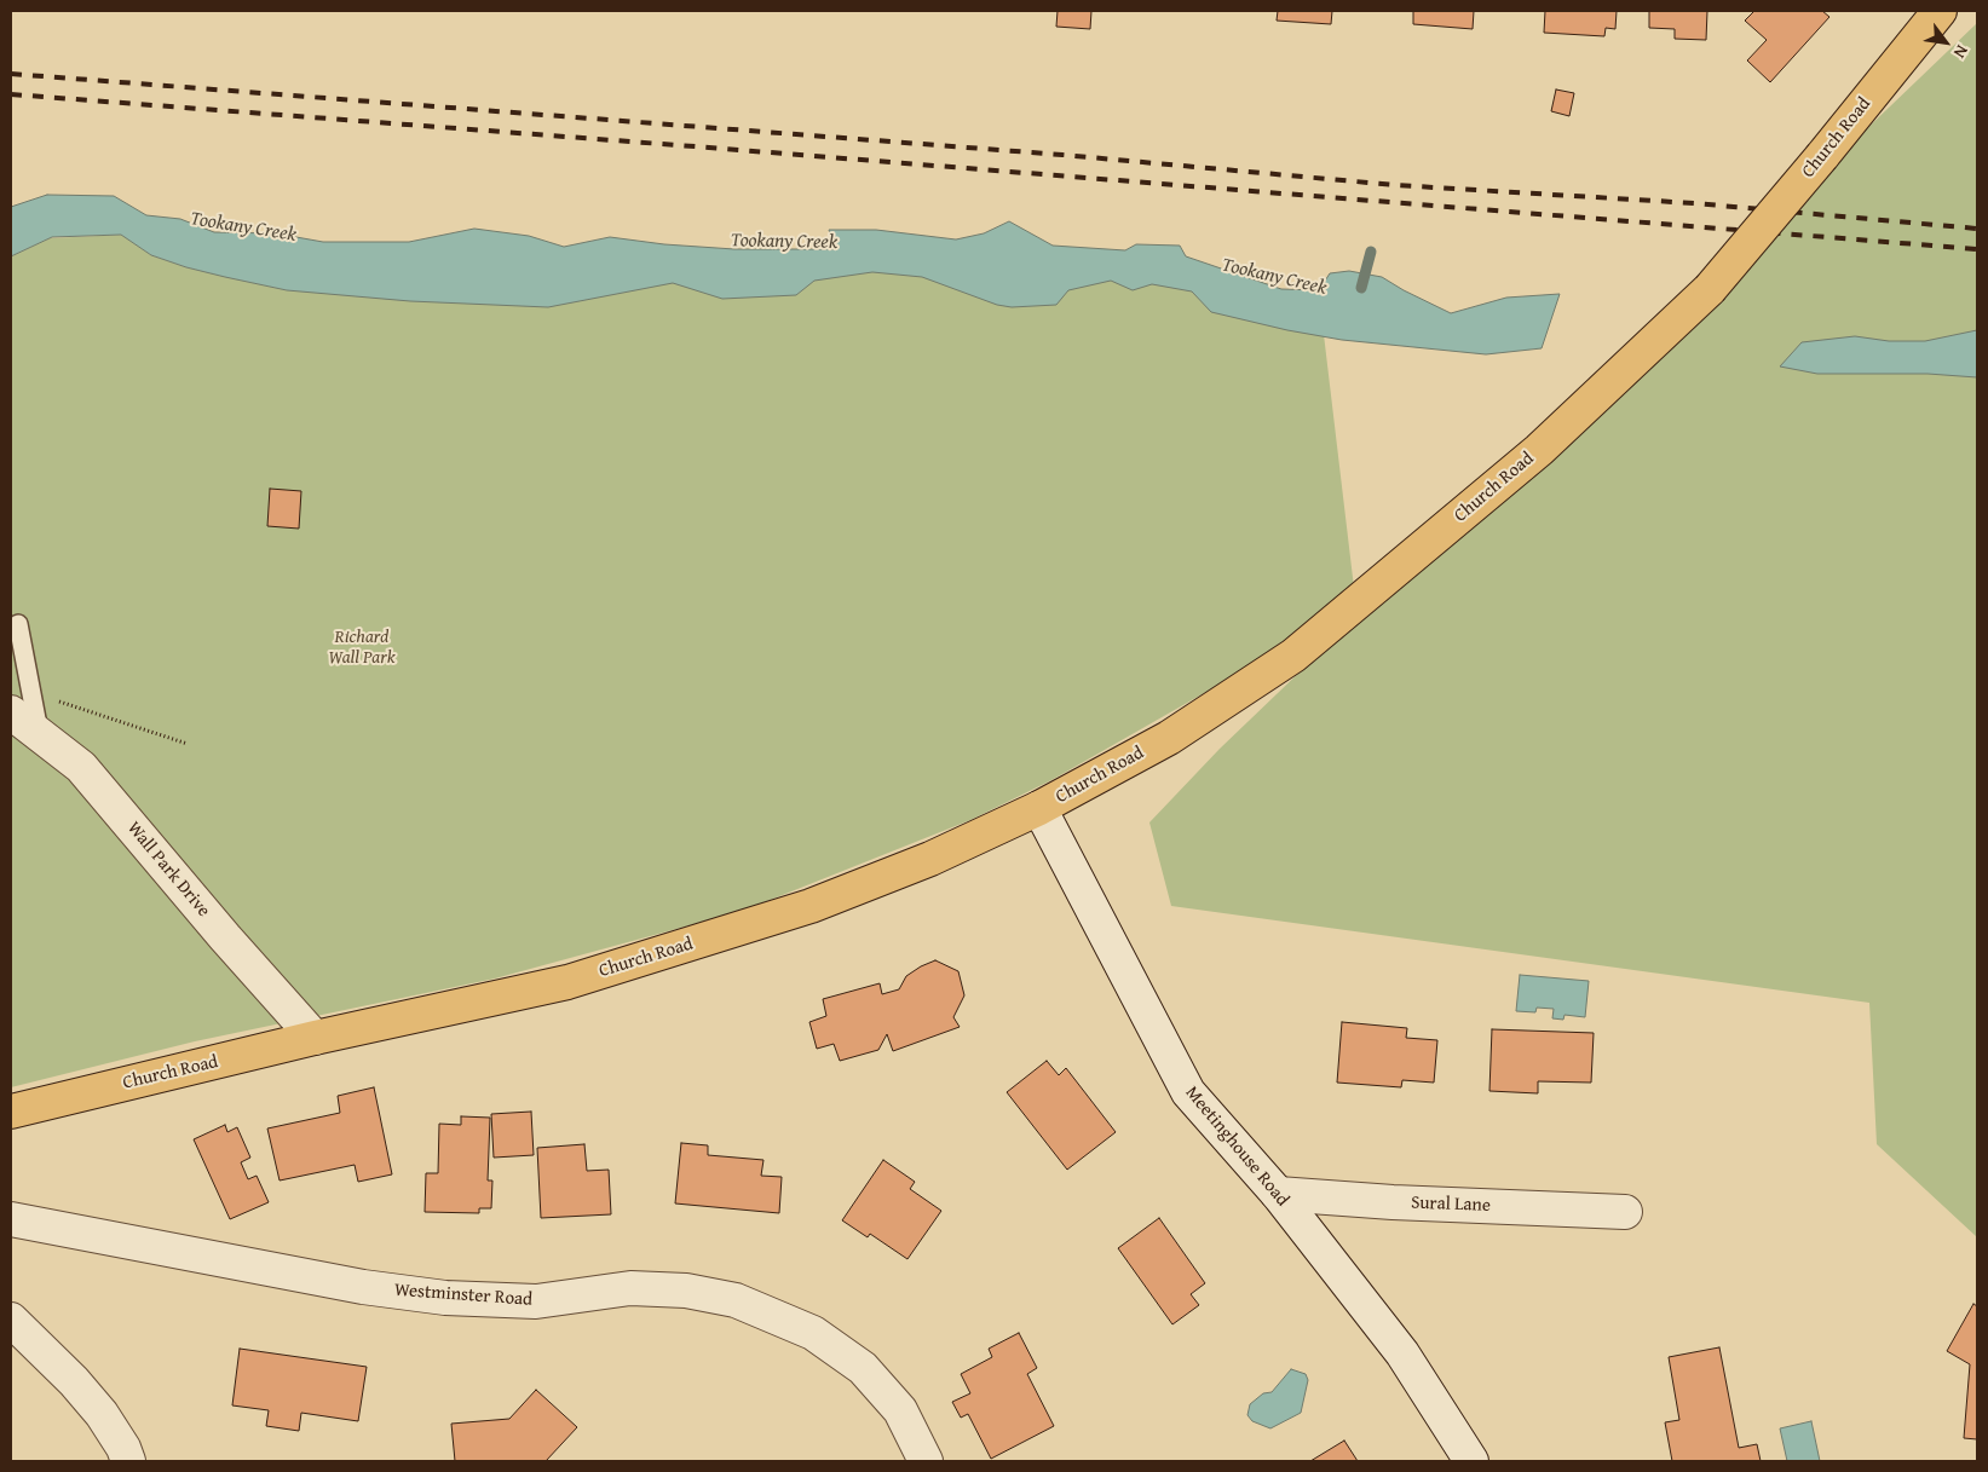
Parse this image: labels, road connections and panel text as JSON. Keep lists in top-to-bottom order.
{
  "streets": {
    "main road": ["Church Road"],
    "street": [
      "Wall Park Drive",
      "Meetinghouse Road",
      "Sural Lane",
      "Westminster Road"
    ]
  },
  "crossings": [
    ["Church Road", "Wall Park Drive"],
    ["Church Road", "Meetinghouse Road"],
    ["Meetinghouse Road", "Sural Lane"]
  ],
  "water": ["Tookany Creek"],
  "parks": ["Richard Wall Park"],
  "north": "bottom right"
}
